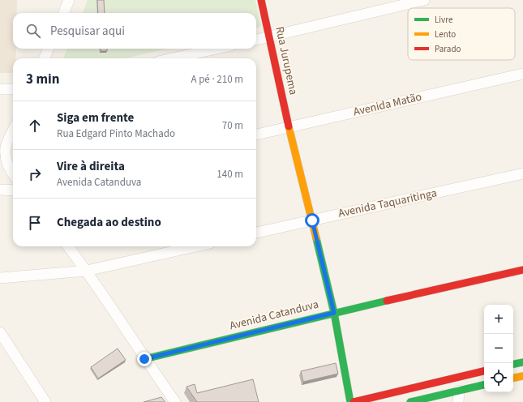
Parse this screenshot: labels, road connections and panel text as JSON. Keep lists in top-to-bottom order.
{
  "streets": {
    "street": [
      "Rua Jurupema",
      "Avenida Matão",
      "Avenida Taquaritinga",
      "Avenida Catanduva"
    ]
  },
  "crossings": [
    ["Rua Jurupema", "Avenida Matão"],
    ["Rua Jurupema", "Avenida Taquaritinga"],
    ["Rua Jurupema", "Avenida Catanduva"]
  ],
  "legend": ["Livre", "Lento", "Parado"],
  "page": {
    "search": "Pesquisar aqui",
    "heading": ["3 min", "A pé · 210 m"],
    "list": [
      ["Siga em frente", "Rua Edgard Pinto Machado", "70 m"],
      ["Vire à direita", "Avenida Catanduva", "140 m"],
      "Chegada ao destino"
    ],
    "map_buttons": ["+", "−"]
  }
}
